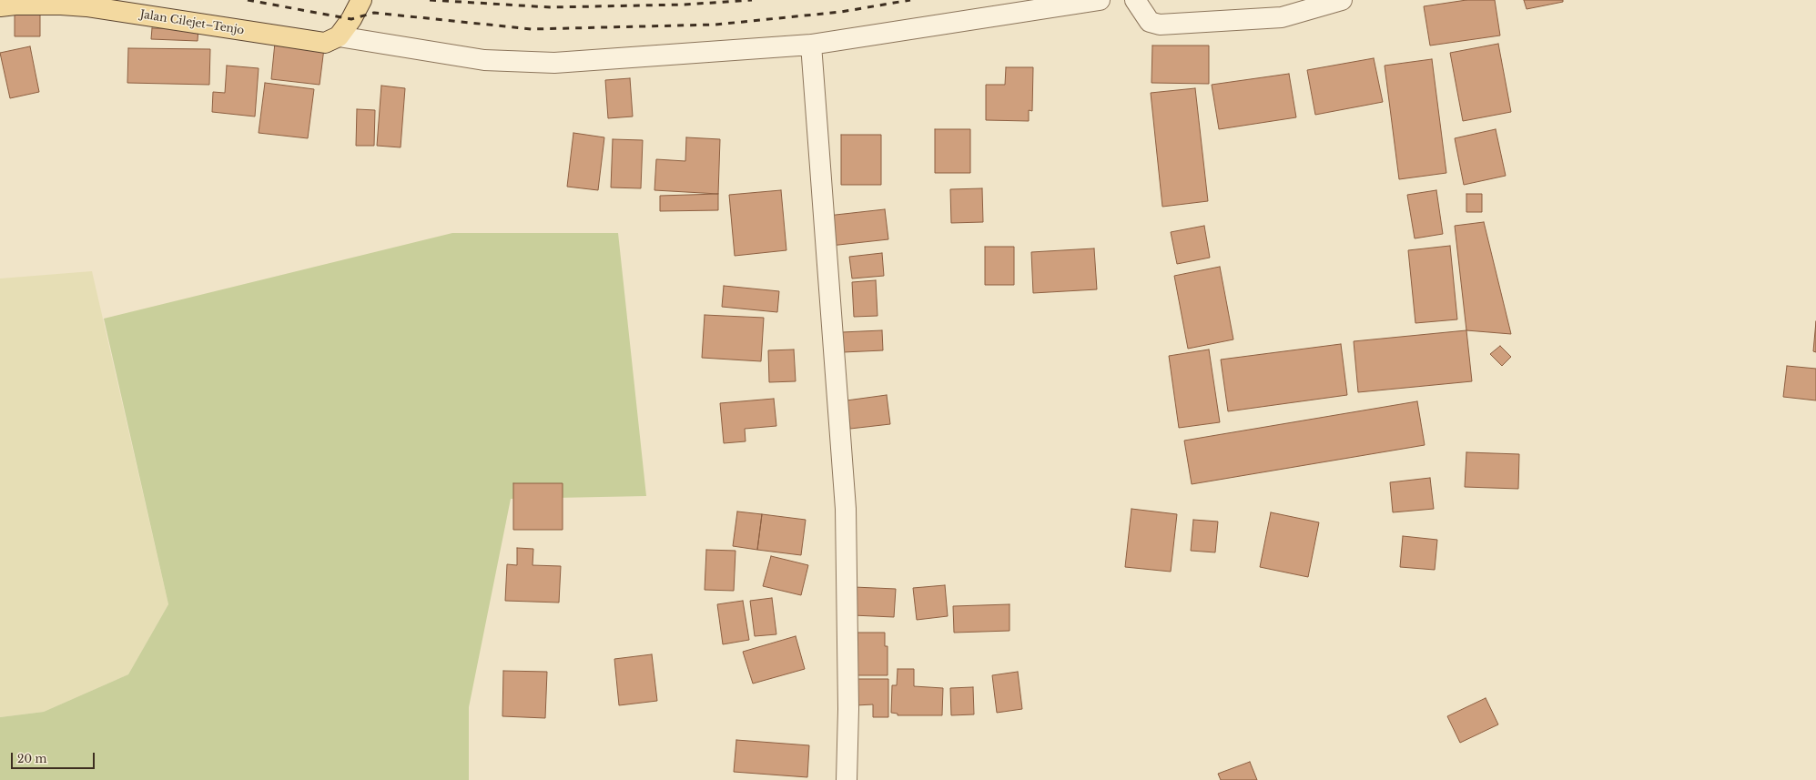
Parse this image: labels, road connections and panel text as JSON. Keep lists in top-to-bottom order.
{
  "streets": {
    "main road": ["Jalan Cilejet–Tenjo"]
  },
  "scale_bar": "20 m"
}
